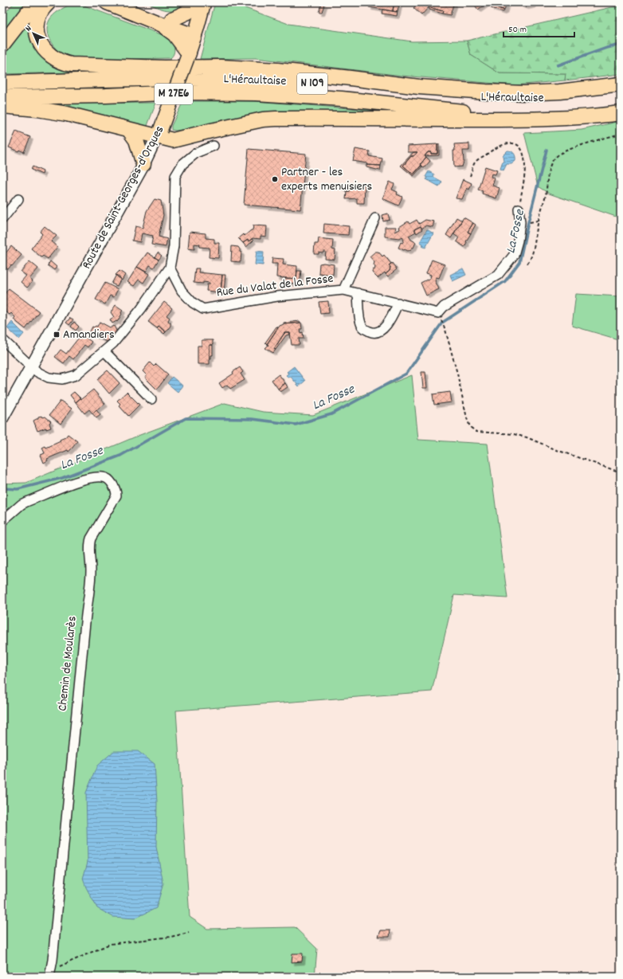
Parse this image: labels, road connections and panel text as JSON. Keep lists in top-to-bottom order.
{
  "streets": {
    "highway": ["L'Héraultaise", "N 109"],
    "main road": ["M 27E6", "Route de Saint-Georges-d'Orques"],
    "street": ["Rue du Valat de la Fosse", "Chemin de Moularès"]
  },
  "crossings": [
    ["M 27E6", "Route de Saint-Georges-d'Orques"]
  ],
  "water": ["La Fosse"],
  "places": {
    "other": ["Partner - les experts menuisiers"],
    "transit": ["Amandiers"]
  },
  "scale_bar": "50 m",
  "north": "top left"
}
